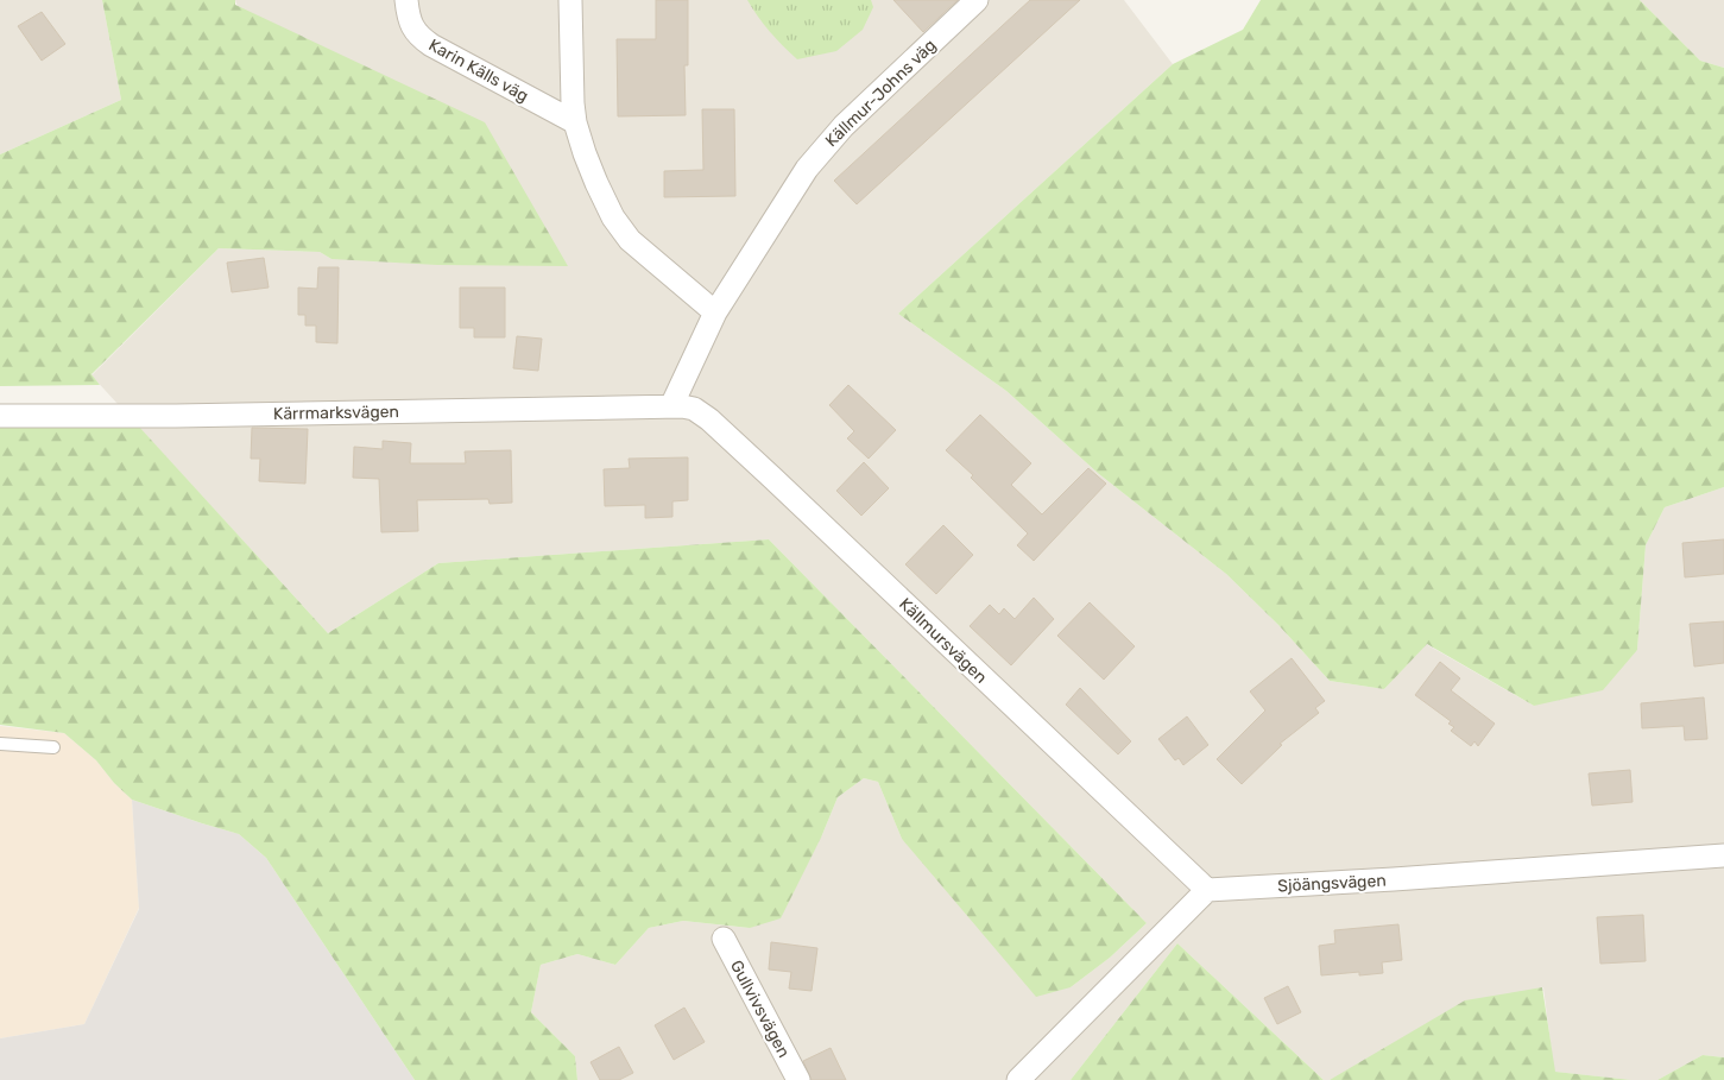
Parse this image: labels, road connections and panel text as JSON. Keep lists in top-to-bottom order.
{
  "streets": {
    "street": [
      "Karin Källs väg",
      "Källmur-Johns väg",
      "Kärrmarksvägen",
      "Källmursvägen",
      "Sjöängsvägen",
      "Gullvivsvägen"
    ]
  },
  "crossings": [
    ["Källmur-Johns väg", "Kärrmarksvägen"],
    ["Källmur-Johns väg", "Källmursvägen"],
    ["Kärrmarksvägen", "Källmursvägen"],
    ["Källmursvägen", "Sjöängsvägen"]
  ]
}
